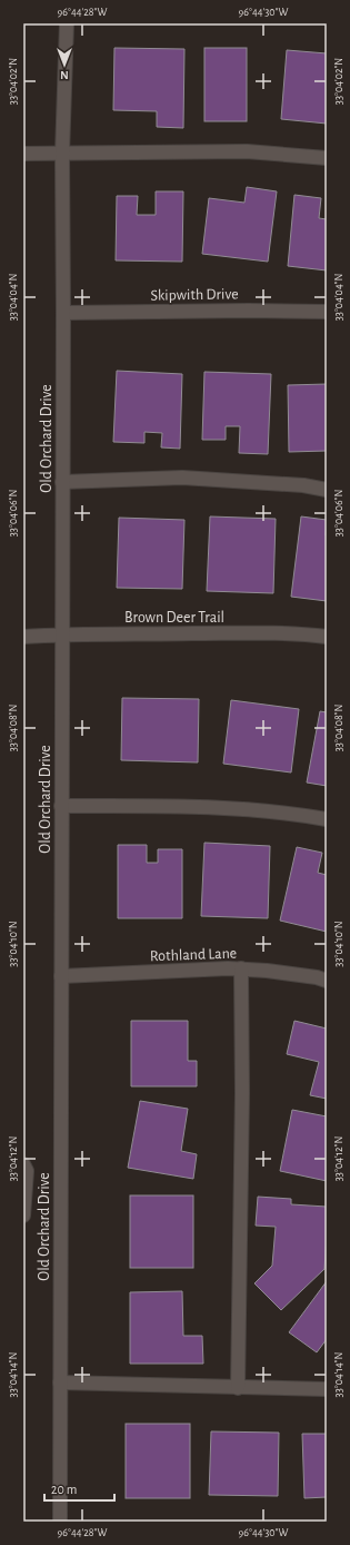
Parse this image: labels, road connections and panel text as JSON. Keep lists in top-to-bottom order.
{
  "streets": {
    "street": [
      "Skipwith Drive",
      "Old Orchard Drive",
      "Brown Deer Trail",
      "Rothland Lane"
    ]
  },
  "crossings": [
    ["Skipwith Drive", "Old Orchard Drive"],
    ["Old Orchard Drive", "Brown Deer Trail"],
    ["Old Orchard Drive", "Rothland Lane"]
  ],
  "scale_bar": "20 m",
  "north": "bottom",
  "coordinates": [
    "96°44'28\"W",
    "96°44'30\"W",
    "33°04'02\"N",
    "33°04'04\"N",
    "33°04'06\"N",
    "33°04'08\"N",
    "33°04'10\"N",
    "33°04'12\"N",
    "33°04'14\"N"
  ]
}
